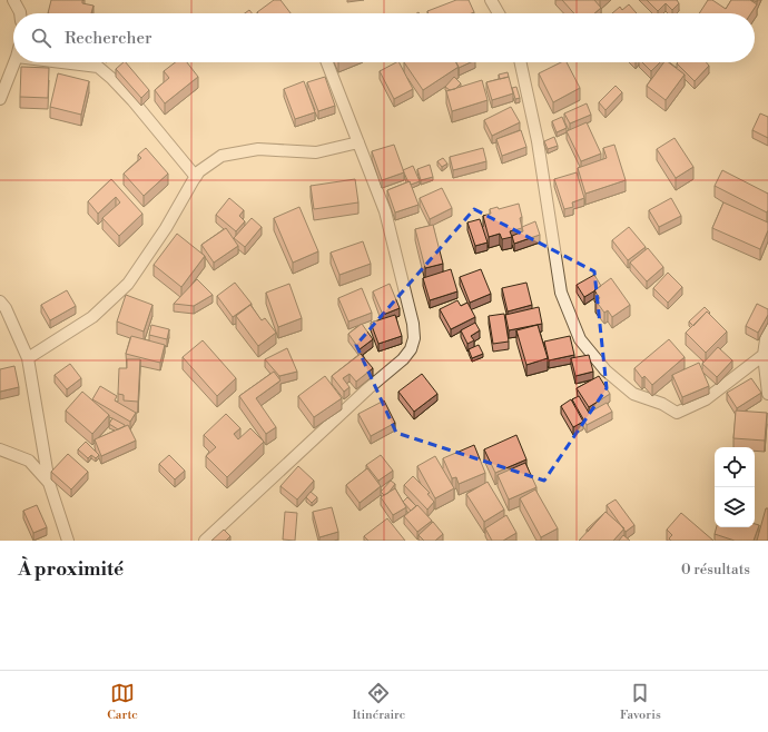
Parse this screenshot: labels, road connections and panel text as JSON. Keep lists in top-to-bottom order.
{
  "page": {
    "search": "Rechercher",
    "heading": ["À proximité", "0 résultats"],
    "nav": ["Carte", "Itinéraire", "Favoris"]
  }
}
